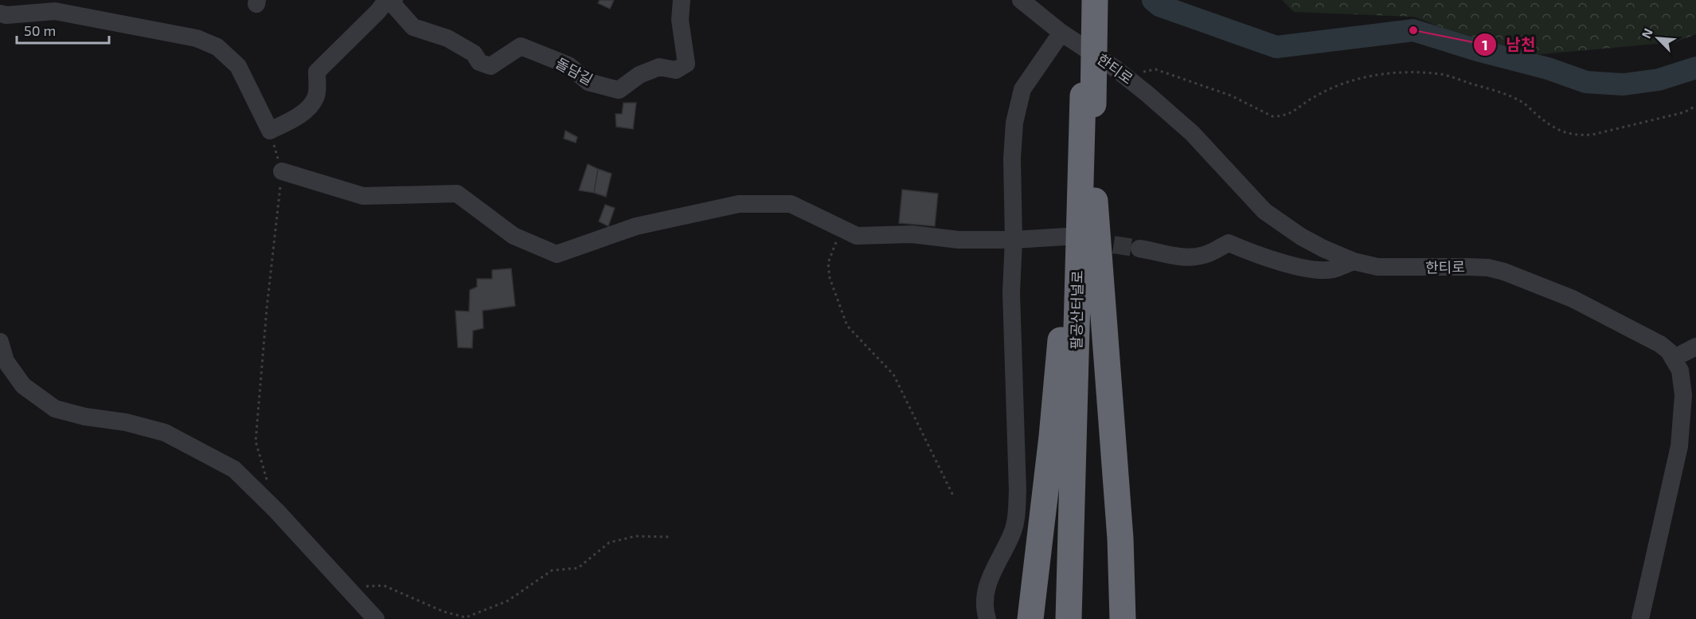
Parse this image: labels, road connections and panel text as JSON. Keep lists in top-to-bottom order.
{
  "streets": {
    "highway": ["팔공산터널로"],
    "street": ["한티로", "돌담길"]
  },
  "places": ["남천"],
  "scale_bar": "50 m",
  "north": "top left"
}
